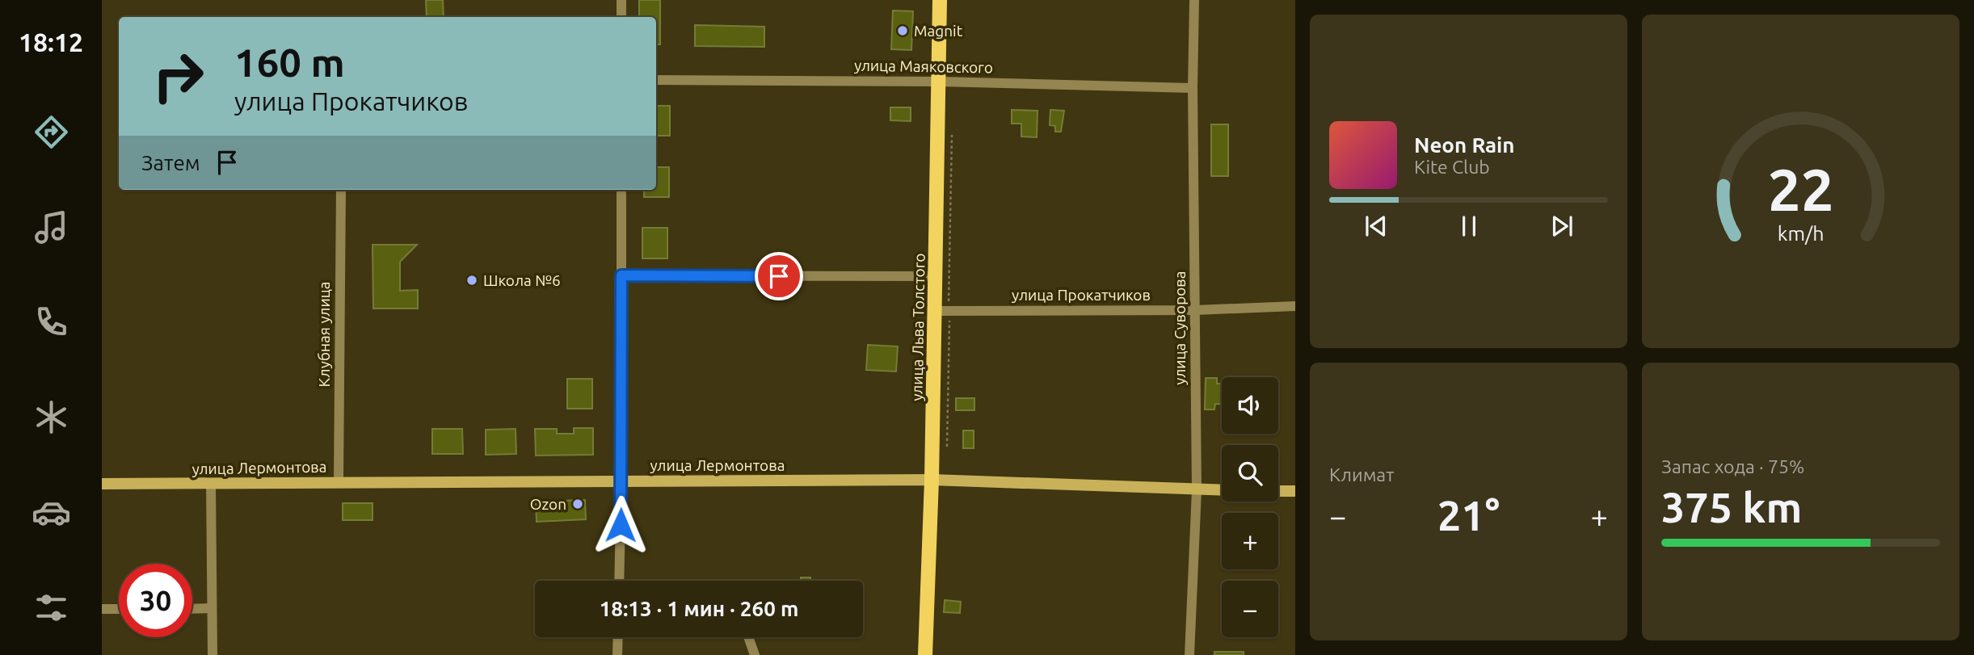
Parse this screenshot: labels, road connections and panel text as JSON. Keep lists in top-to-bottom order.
{
  "streets": {
    "main road": ["улица Льва Толстого"],
    "street": [
      "улица Маяковского",
      "улица Прокатчиков",
      "улица Суворова",
      "Клубная улица",
      "улица Лермонтова"
    ]
  },
  "crossings": [
    ["улица Маяковского", "улица Льва Толстого"],
    ["улица Маяковского", "улица Суворова"],
    ["улица Прокатчиков", "улица Льва Толстого"],
    ["улица Прокатчиков", "улица Суворова"],
    ["улица Льва Толстого", "улица Лермонтова"],
    ["улица Суворова", "улица Лермонтова"],
    ["Клубная улица", "улица Лермонтова"]
  ],
  "places": ["Magnit", "Школа №6", "Ozon"],
  "page": {
    "tabs": "18:12",
    "turn": ["160 m", "улица Прокатчиков"],
    "song": ["Neon Rain", "Kite Club"],
    "then": "Затем",
    "tile": [
      "Климат",
      ["Запас хода · 75%", "375 km"]
    ],
    "map_buttons": ["+", "−"],
    "heat": ["−", "21°", "+"],
    "limit": "30",
    "trip": "18:13 · 1 мин · 260 m",
    "gauge": ["22", "km/h"]
  }
}
